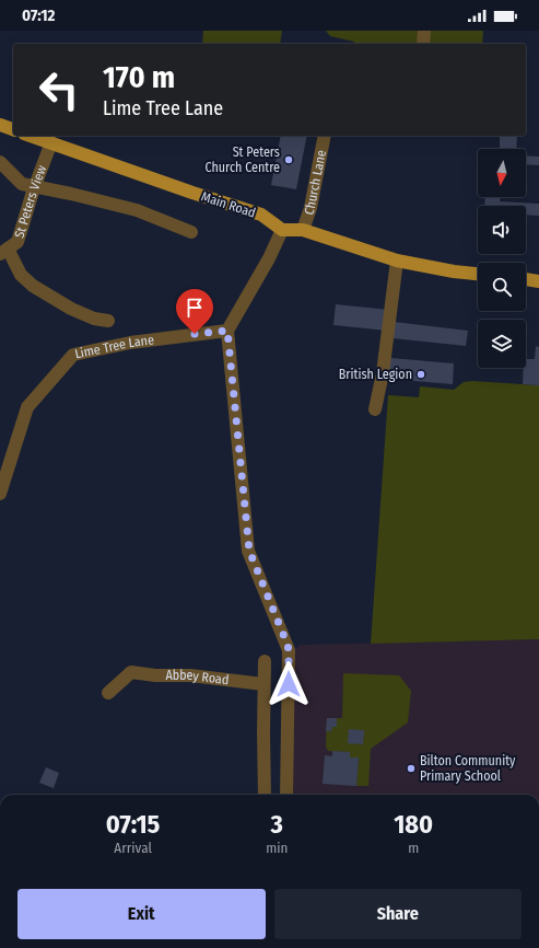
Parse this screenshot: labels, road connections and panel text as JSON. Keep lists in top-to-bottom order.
{
  "streets": {
    "main road": ["Main Road"],
    "street": [
      "Church Lane",
      "St Peters View",
      "Lime Tree Lane",
      "Abbey Road"
    ]
  },
  "crossings": [
    ["St Peters View", "Main Road"]
  ],
  "places": ["St Peters Church Centre", "British Legion", "Bilton Community Primary School"],
  "north": "bottom",
  "page": {
    "status": "07:12",
    "turn": ["170 m", "Lime Tree Lane"],
    "eta": [
      "07:15",
      "Arrival",
      "3",
      "min",
      "180",
      "m"
    ],
    "buttons": ["Exit", "Share"]
  }
}
